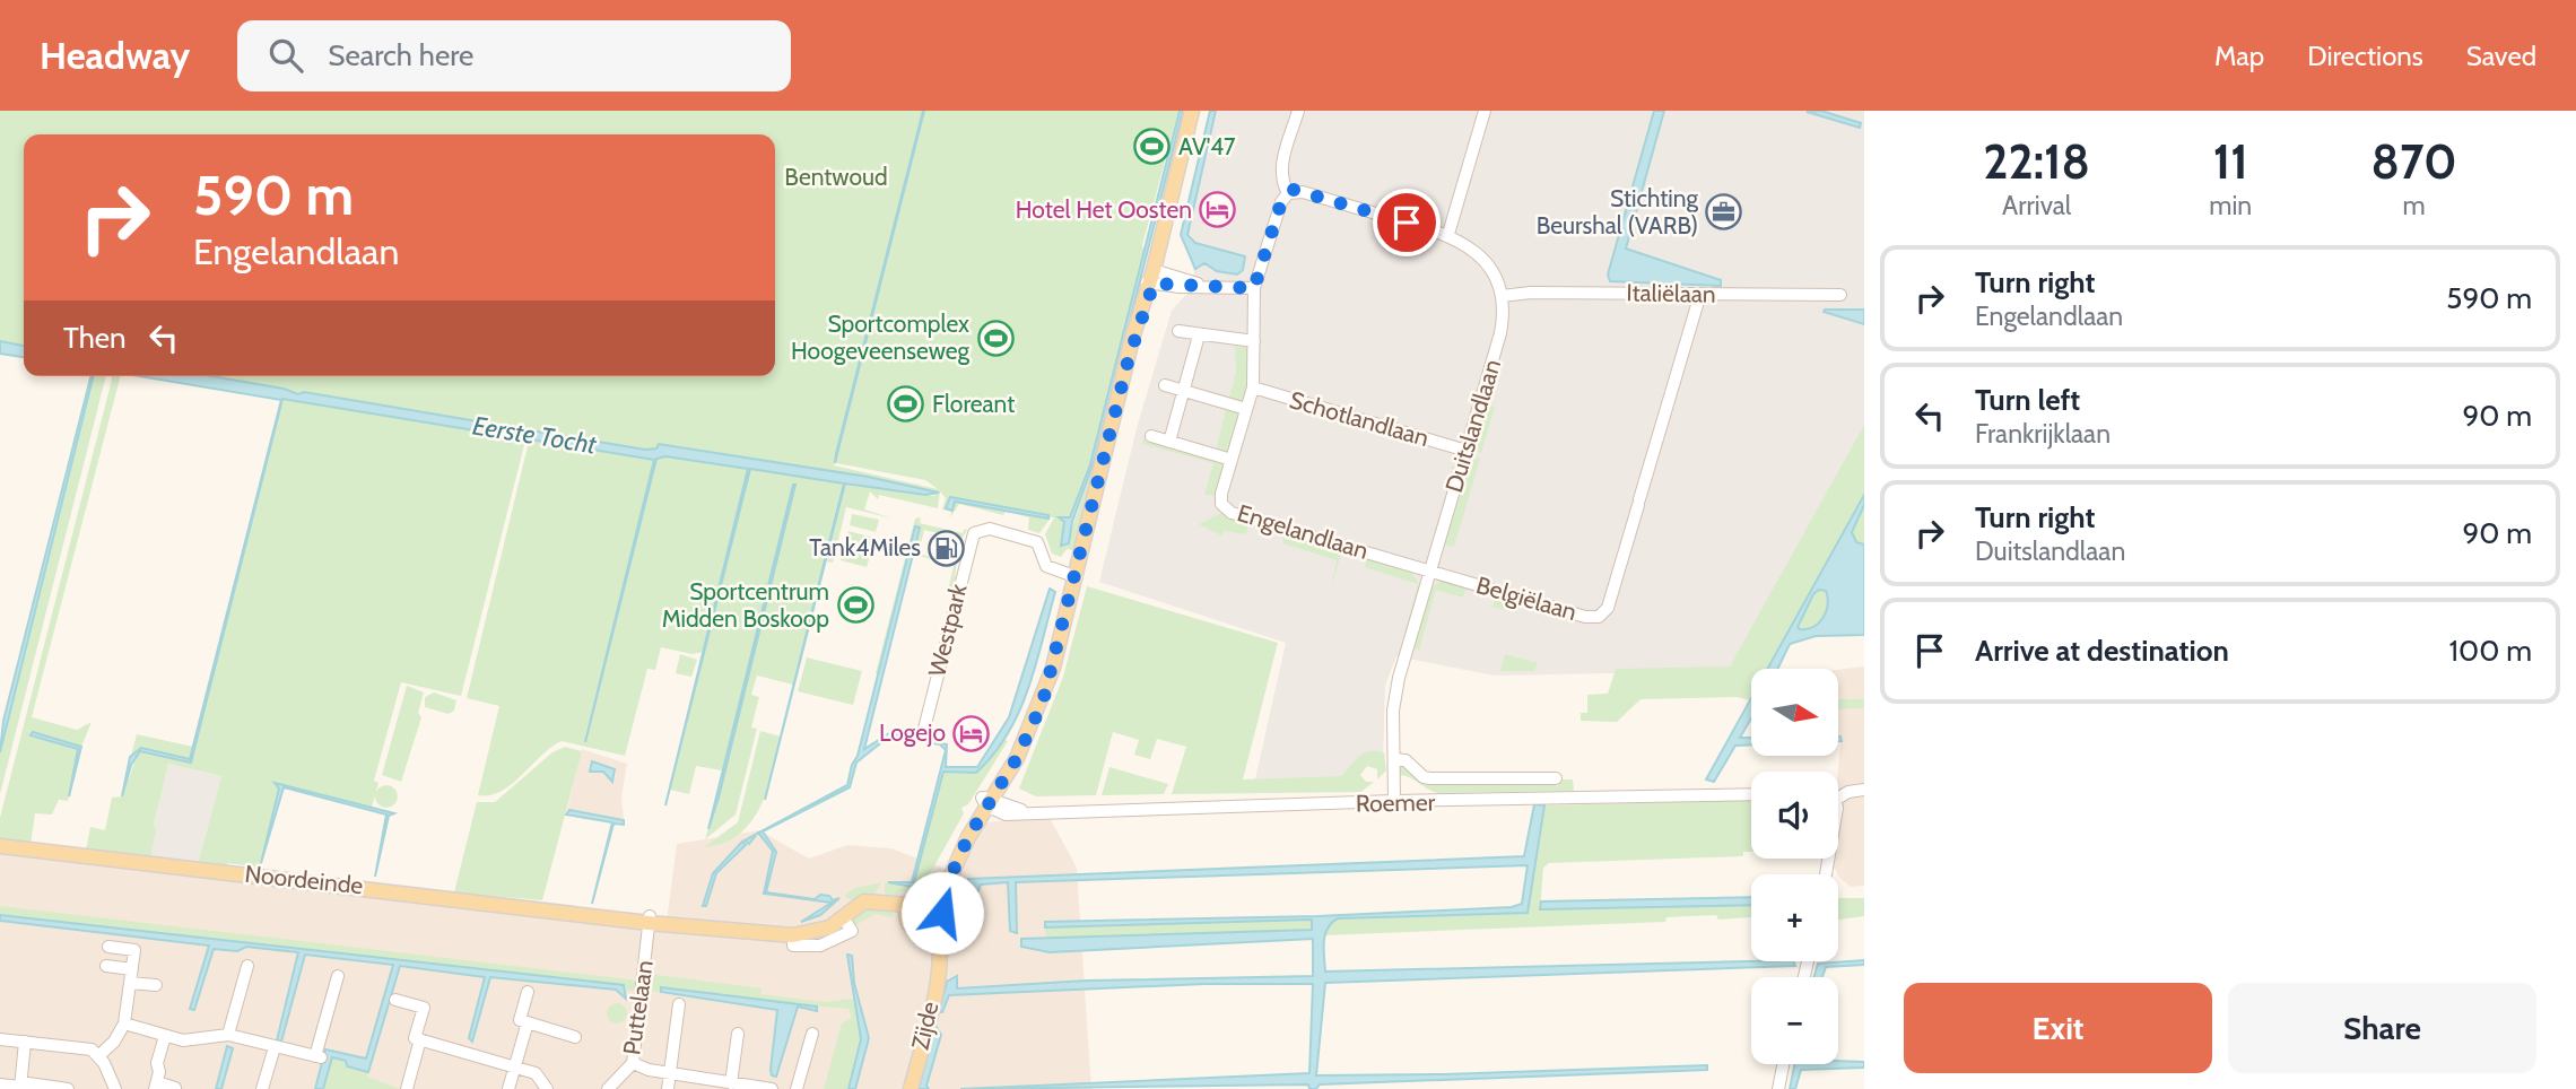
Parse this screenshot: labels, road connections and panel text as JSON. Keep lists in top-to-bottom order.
{
  "streets": {
    "main road": ["Noordeinde", "Zijde"],
    "street": [
      "Italiëlaan",
      "Schotlandlaan",
      "Duitslandlaan",
      "Engelandlaan",
      "Belgiëlaan",
      "Westpark",
      "Roemer",
      "Puttelaan"
    ]
  },
  "crossings": [
    ["Italiëlaan", "Duitslandlaan"],
    ["Italiëlaan", "Belgiëlaan"],
    ["Schotlandlaan", "Duitslandlaan"],
    ["Schotlandlaan", "Engelandlaan"],
    ["Duitslandlaan", "Engelandlaan"],
    ["Duitslandlaan", "Belgiëlaan"],
    ["Duitslandlaan", "Roemer"],
    ["Engelandlaan", "Belgiëlaan"],
    ["Noordeinde", "Puttelaan"],
    ["Noordeinde", "Zijde"]
  ],
  "water": ["Eerste Tocht"],
  "parks": ["Bentwoud"],
  "places": {
    "sports": [
      "AV'47",
      "Sportcomplex Hoogeveenseweg",
      "Floreant",
      "Sportcentrum Midden Boskoop"
    ],
    "hotel": ["Hotel Het Oosten", "Logejo"],
    "office": ["Stichting Beurshal (VARB)"],
    "fuel station": ["Tank4Miles"]
  },
  "north": "right",
  "page": {
    "header": "Headway",
    "search": "Search here",
    "nav": ["Map", "Directions", "Saved"],
    "eta": [
      "22:18",
      "Arrival",
      "11",
      "min",
      "870",
      "m"
    ],
    "turn": ["590 m", "Engelandlaan"],
    "list": [
      {
        "name": "Turn right",
        "note": "Engelandlaan",
        "value": "590 m"
      },
      {
        "name": "Turn left",
        "note": "Frankrijklaan",
        "value": "90 m"
      },
      {
        "name": "Turn right",
        "note": "Duitslandlaan",
        "value": "90 m"
      },
      {
        "name": "Arrive at destination",
        "value": "100 m"
      }
    ],
    "then": "Then",
    "map_buttons": ["+", "−"],
    "buttons": ["Exit", "Share"]
  }
}
